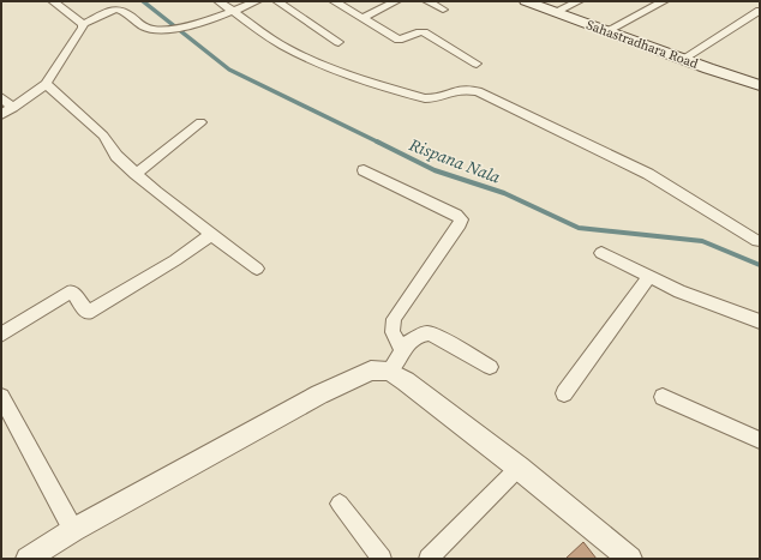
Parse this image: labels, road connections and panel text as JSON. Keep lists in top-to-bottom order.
{
  "streets": {
    "main road": ["Sahastradhara Road"]
  },
  "water": ["Rispana Nala"]
}
